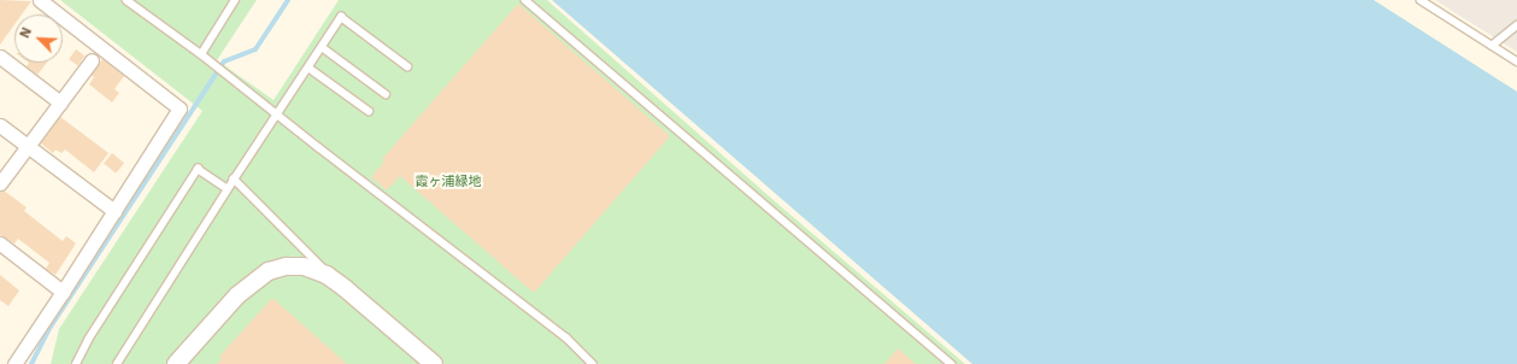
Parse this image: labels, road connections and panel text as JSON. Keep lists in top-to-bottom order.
{
  "parks": ["霞ヶ浦緑地"],
  "north": "top left"
}
